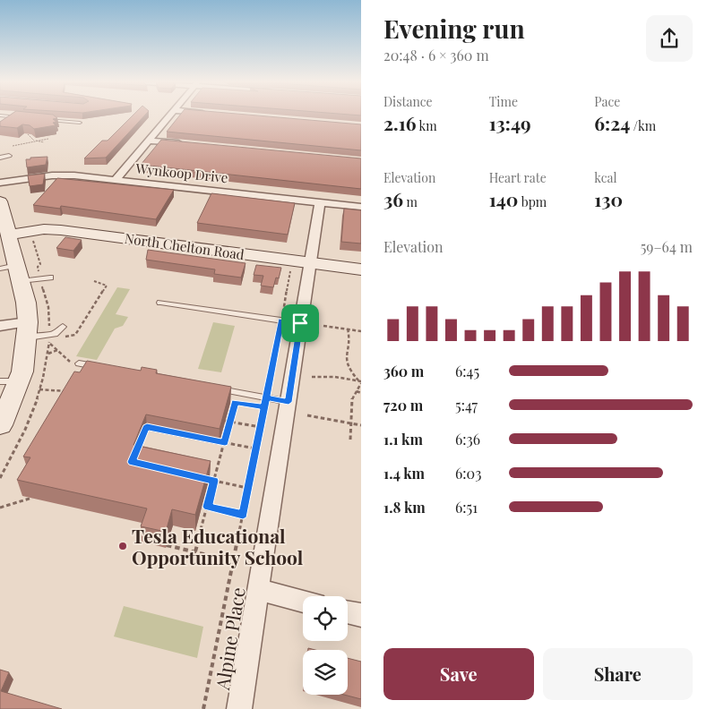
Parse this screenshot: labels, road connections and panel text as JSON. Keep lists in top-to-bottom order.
{
  "streets": {
    "main road": ["North Chelton Road"],
    "street": ["Wynkoop Drive", "Alpine Place"]
  },
  "crossings": [
    ["Wynkoop Drive", "Alpine Place"],
    ["North Chelton Road", "Alpine Place"]
  ],
  "places": ["Tesla Educational Opportunity School"],
  "page": {
    "heading": ["Evening run", "20:48 · 6 × 360 m"],
    "stats": [
      ["Distance", "2.16 km"],
      ["Time", "13:49"],
      ["Pace", "6:24 /km"],
      ["Elevation", "36 m"],
      ["Heart rate", "140 bpm"],
      ["kcal", "130"]
    ],
    "chart": ["Elevation", "59–64 m"],
    "list": [
      {
        "name": "360 m",
        "note": "6:45"
      },
      {
        "name": "720 m",
        "note": "5:47"
      },
      {
        "name": "1.1 km",
        "note": "6:36"
      },
      {
        "name": "1.4 km",
        "note": "6:03"
      },
      {
        "name": "1.8 km",
        "note": "6:51"
      }
    ],
    "buttons": ["Save", "Share"]
  }
}
